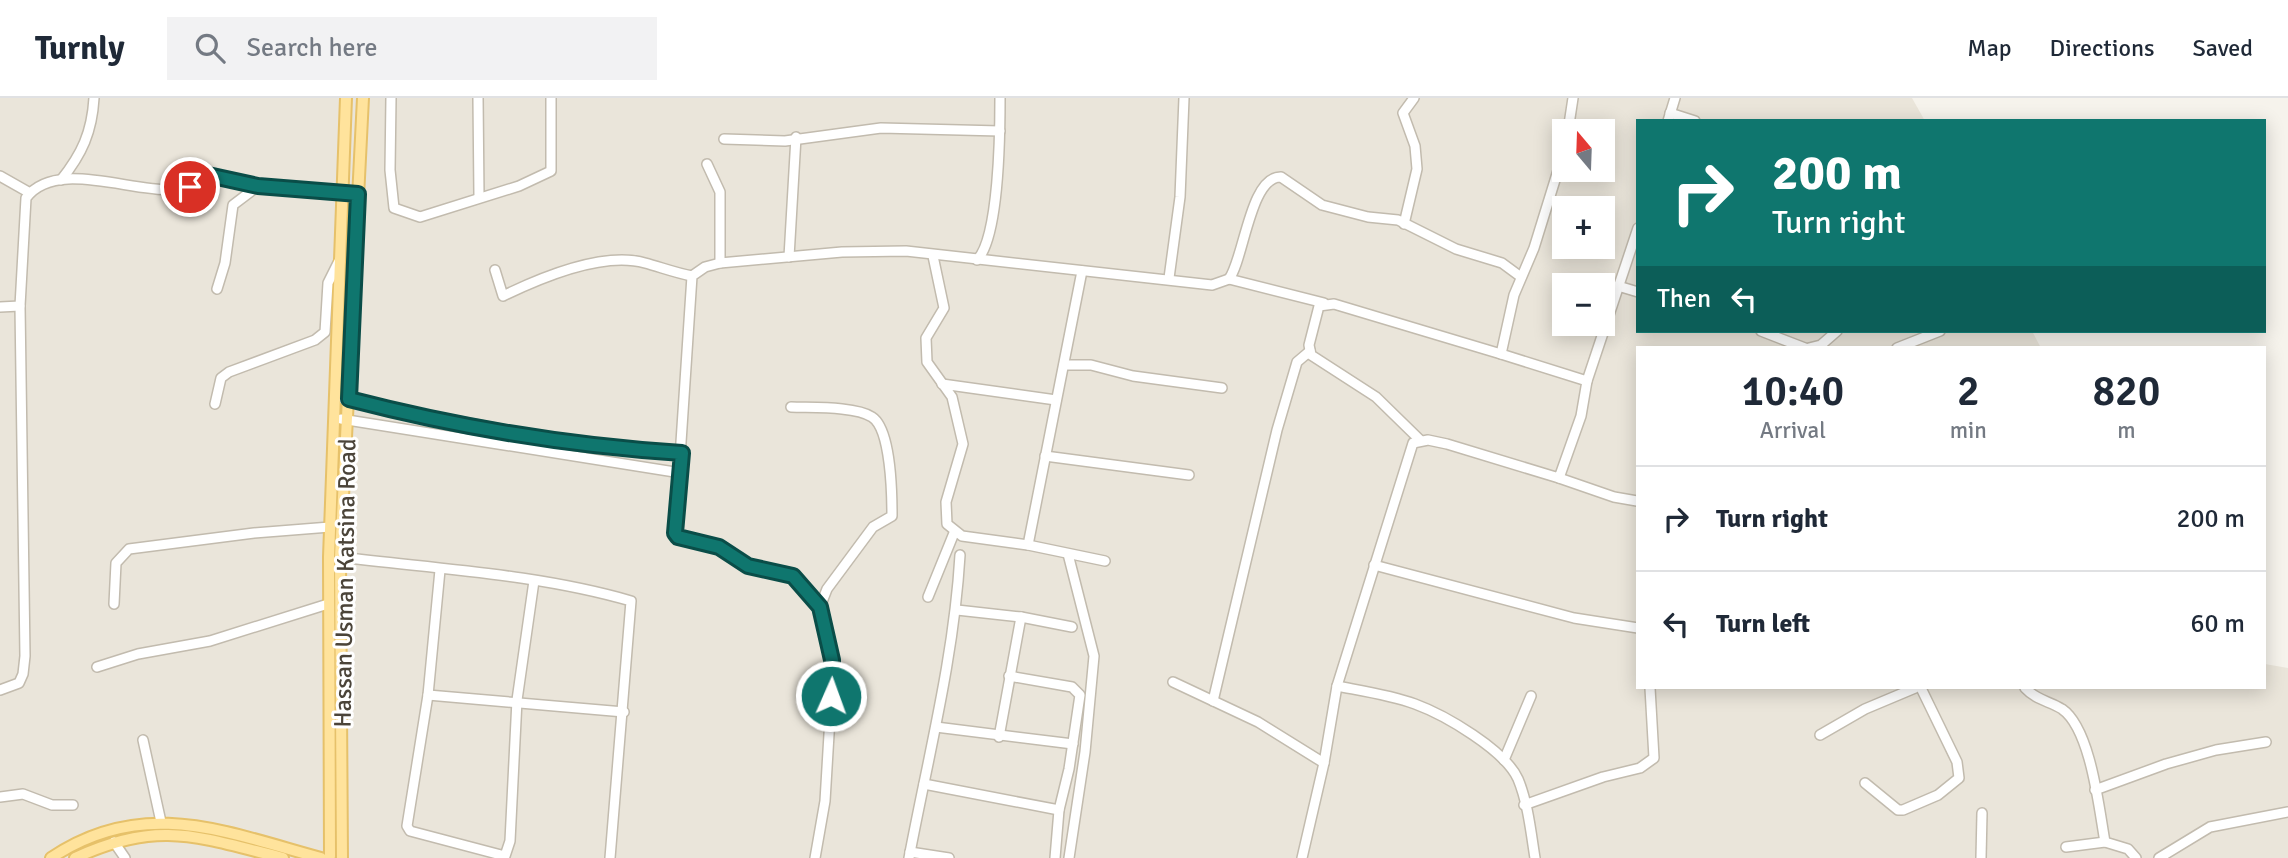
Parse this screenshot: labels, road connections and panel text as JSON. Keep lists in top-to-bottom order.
{
  "streets": {
    "main road": ["Hassan Usman Katsina Road"]
  },
  "north": "top",
  "page": {
    "header": "Turnly",
    "search": "Search here",
    "nav": ["Map", "Directions", "Saved"],
    "map_buttons": ["+", "−"],
    "turn": ["200 m", "Turn right"],
    "then": "Then",
    "eta": [
      "10:40",
      "Arrival",
      "2",
      "min",
      "820",
      "m"
    ],
    "list": [
      {
        "name": "Turn right",
        "value": "200 m"
      },
      {
        "name": "Turn left",
        "value": "60 m"
      }
    ]
  }
}
